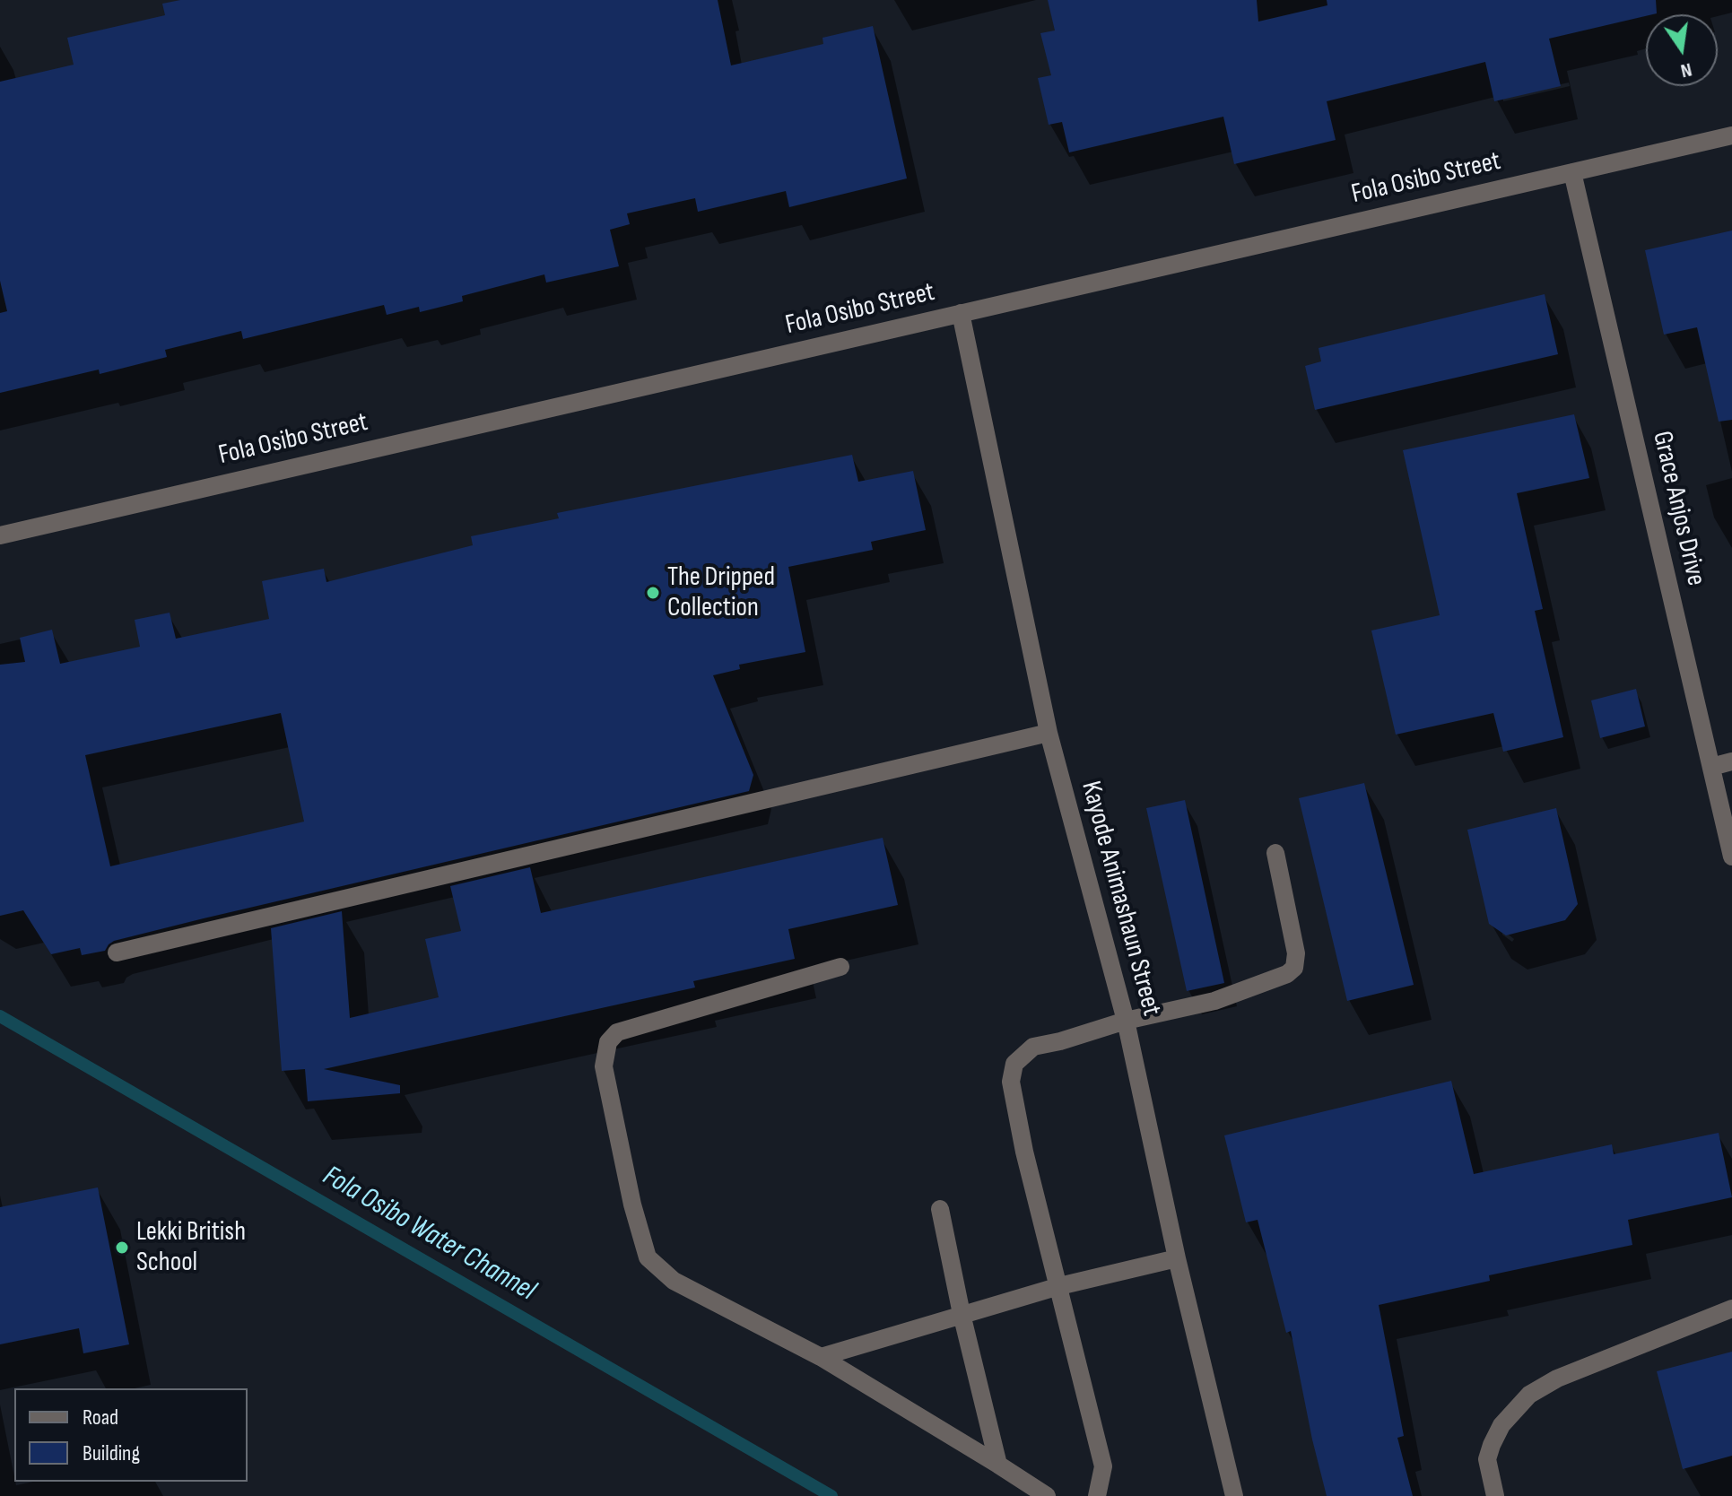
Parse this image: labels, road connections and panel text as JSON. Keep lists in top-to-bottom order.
{
  "streets": {
    "street": ["Fola Osibo Street", "Grace Anjos Drive", "Kayode Animashaun Street"]
  },
  "crossings": [
    ["Fola Osibo Street", "Grace Anjos Drive"],
    ["Fola Osibo Street", "Kayode Animashaun Street"]
  ],
  "water": ["Fola Osibo Water Channel"],
  "places": ["The Dripped Collection", "Lekki British School"],
  "legend": ["Road", "Building"],
  "north": "bottom"
}
